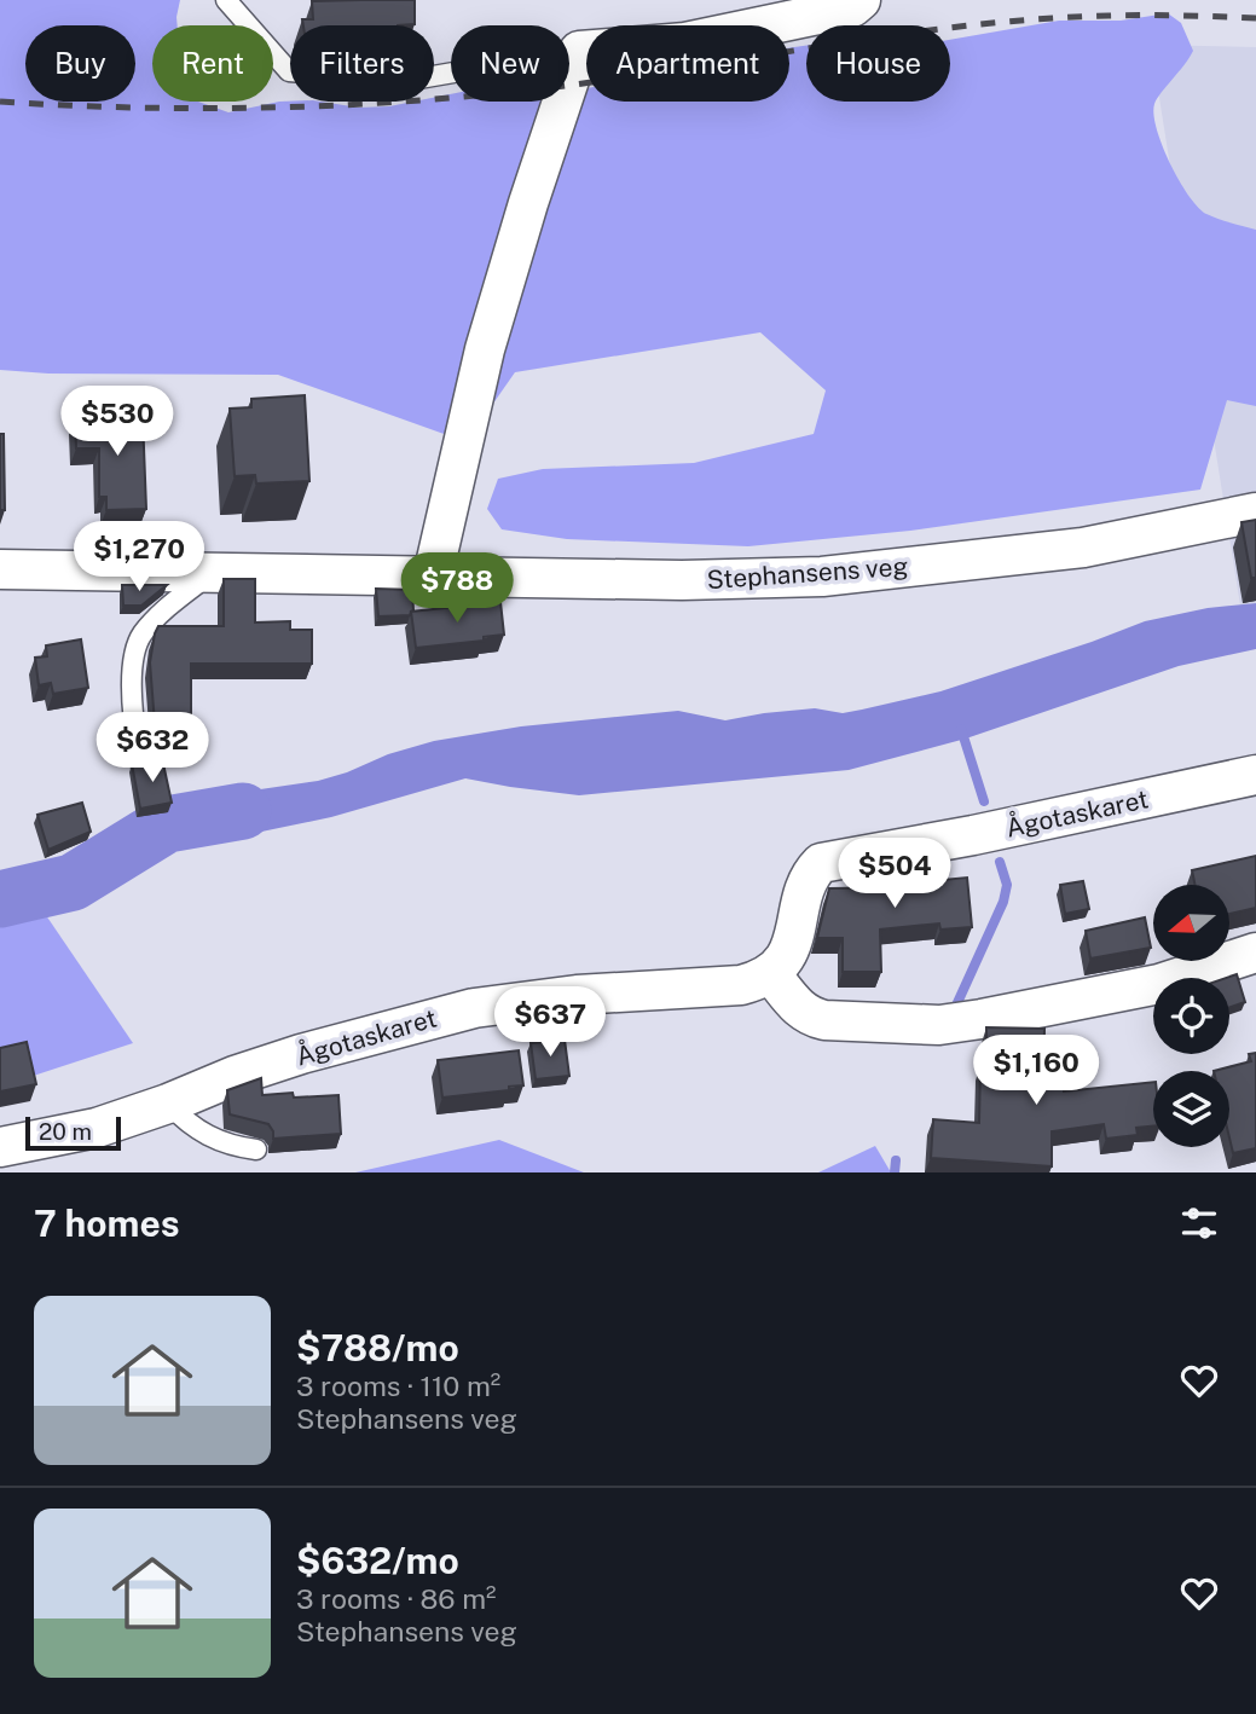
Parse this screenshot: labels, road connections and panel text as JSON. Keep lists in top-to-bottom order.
{
  "streets": {
    "street": ["Stephansens veg", "Ågotaskaret"]
  },
  "scale_bar": "20 m",
  "north": "left",
  "page": {
    "chip": [
      "Buy",
      "Rent",
      "Filters",
      "New",
      "Apartment",
      "House"
    ],
    "price": [
      "$530",
      "$1,270",
      "$788",
      "$632",
      "$504",
      "$637",
      "$1,160"
    ],
    "scale": "20 m",
    "heading": "7 homes",
    "list": [
      {
        "name": "$788/mo",
        "note": "3 rooms · 110 m² · Stephansens veg"
      },
      {
        "name": "$632/mo",
        "note": "3 rooms · 86 m² · Stephansens veg"
      }
    ]
  }
}
